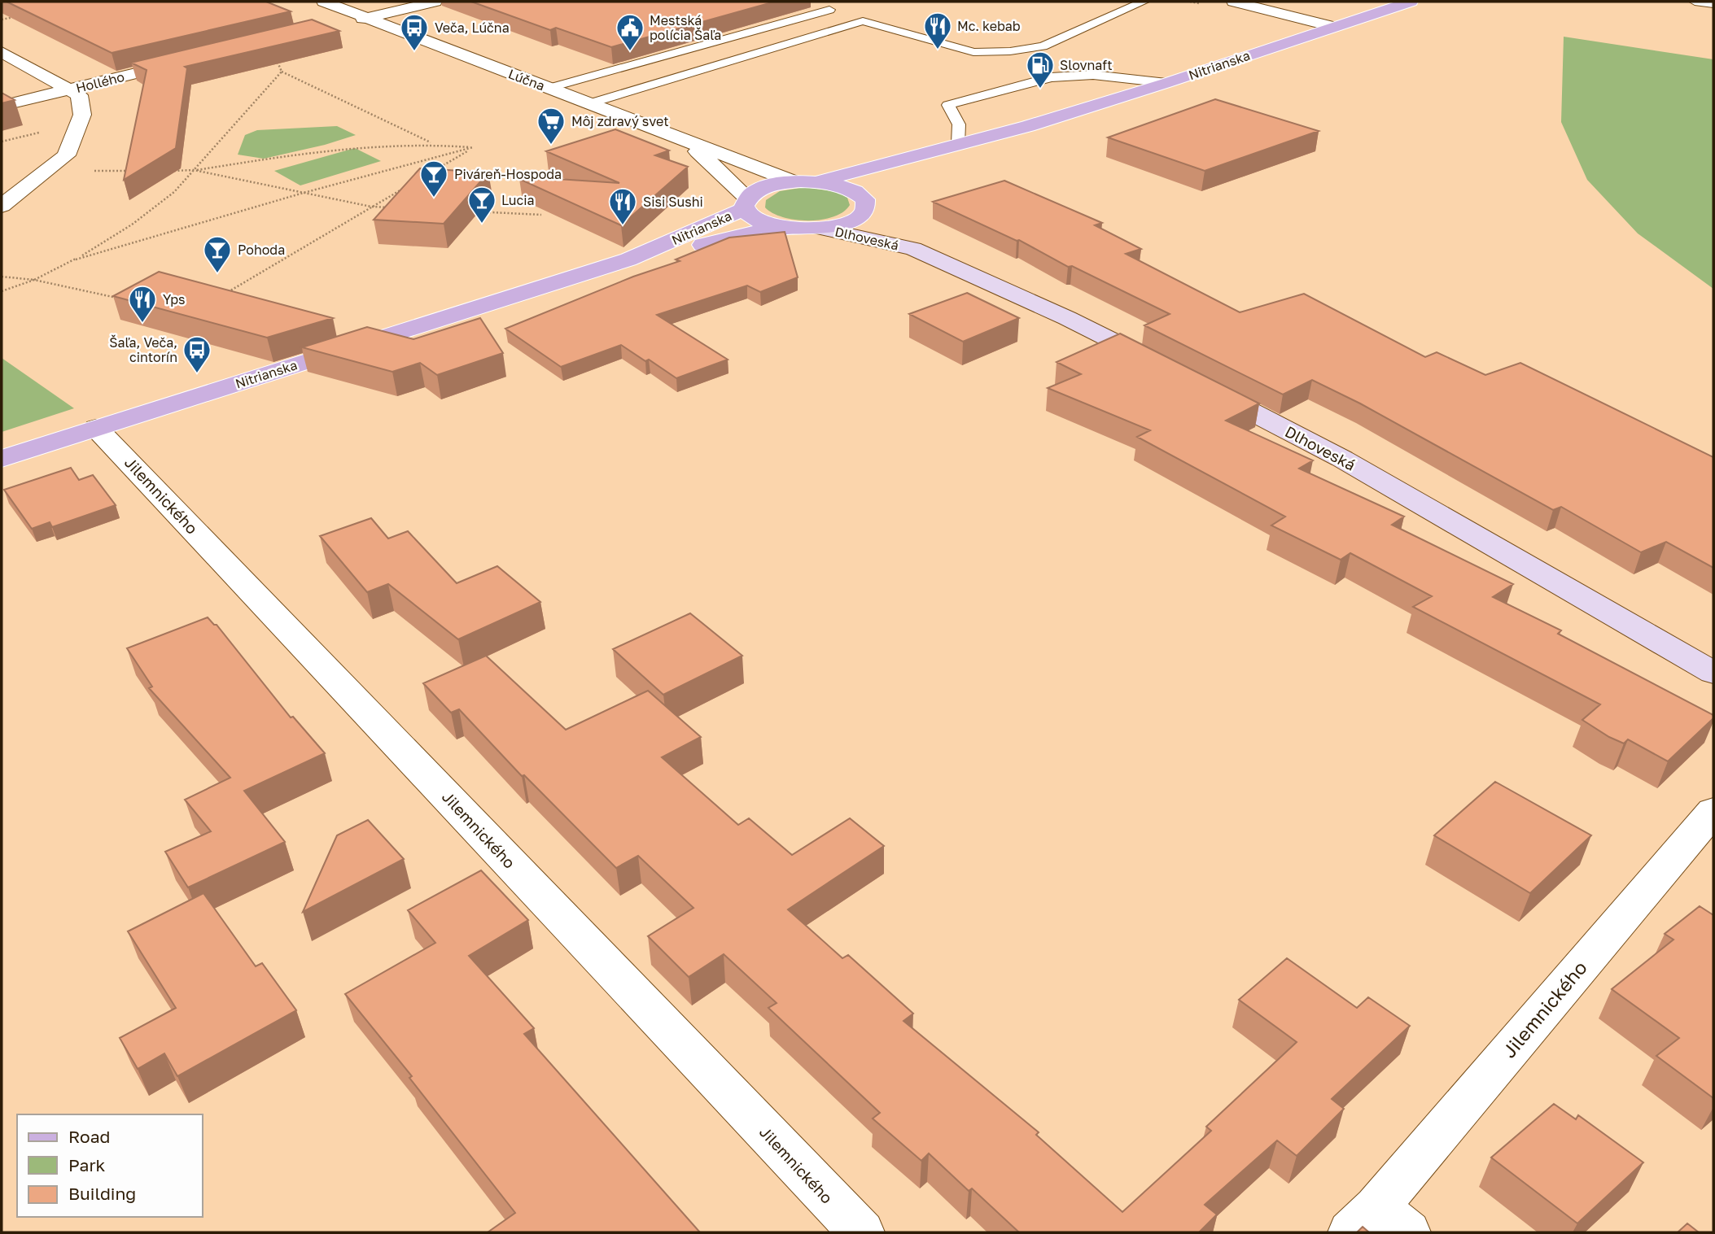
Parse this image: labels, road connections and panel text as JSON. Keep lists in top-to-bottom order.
{
  "streets": {
    "main road": ["Nitrianska", "Dlhoveská"],
    "street": ["Lúčna", "Hollého", "Jilemnického"]
  },
  "crossings": [
    ["Nitrianska", "Lúčna"],
    ["Nitrianska", "Dlhoveská"],
    ["Nitrianska", "Jilemnického"]
  ],
  "places": {
    "restaurant": ["Mc. kebab", "Sisi Sushi", "Yps"],
    "bus stop": ["Veča, Lúčna", "Šaľa, Veča, cintorín"],
    "public building": ["Mestská polícia Šaľa"],
    "fuel station": ["Slovnaft"],
    "supermarket": ["Môj zdravý svet"],
    "bar": ["Piváreň-Hospoda", "Lucia", "Pohoda"]
  },
  "legend": ["Road", "Park", "Building"]
}
